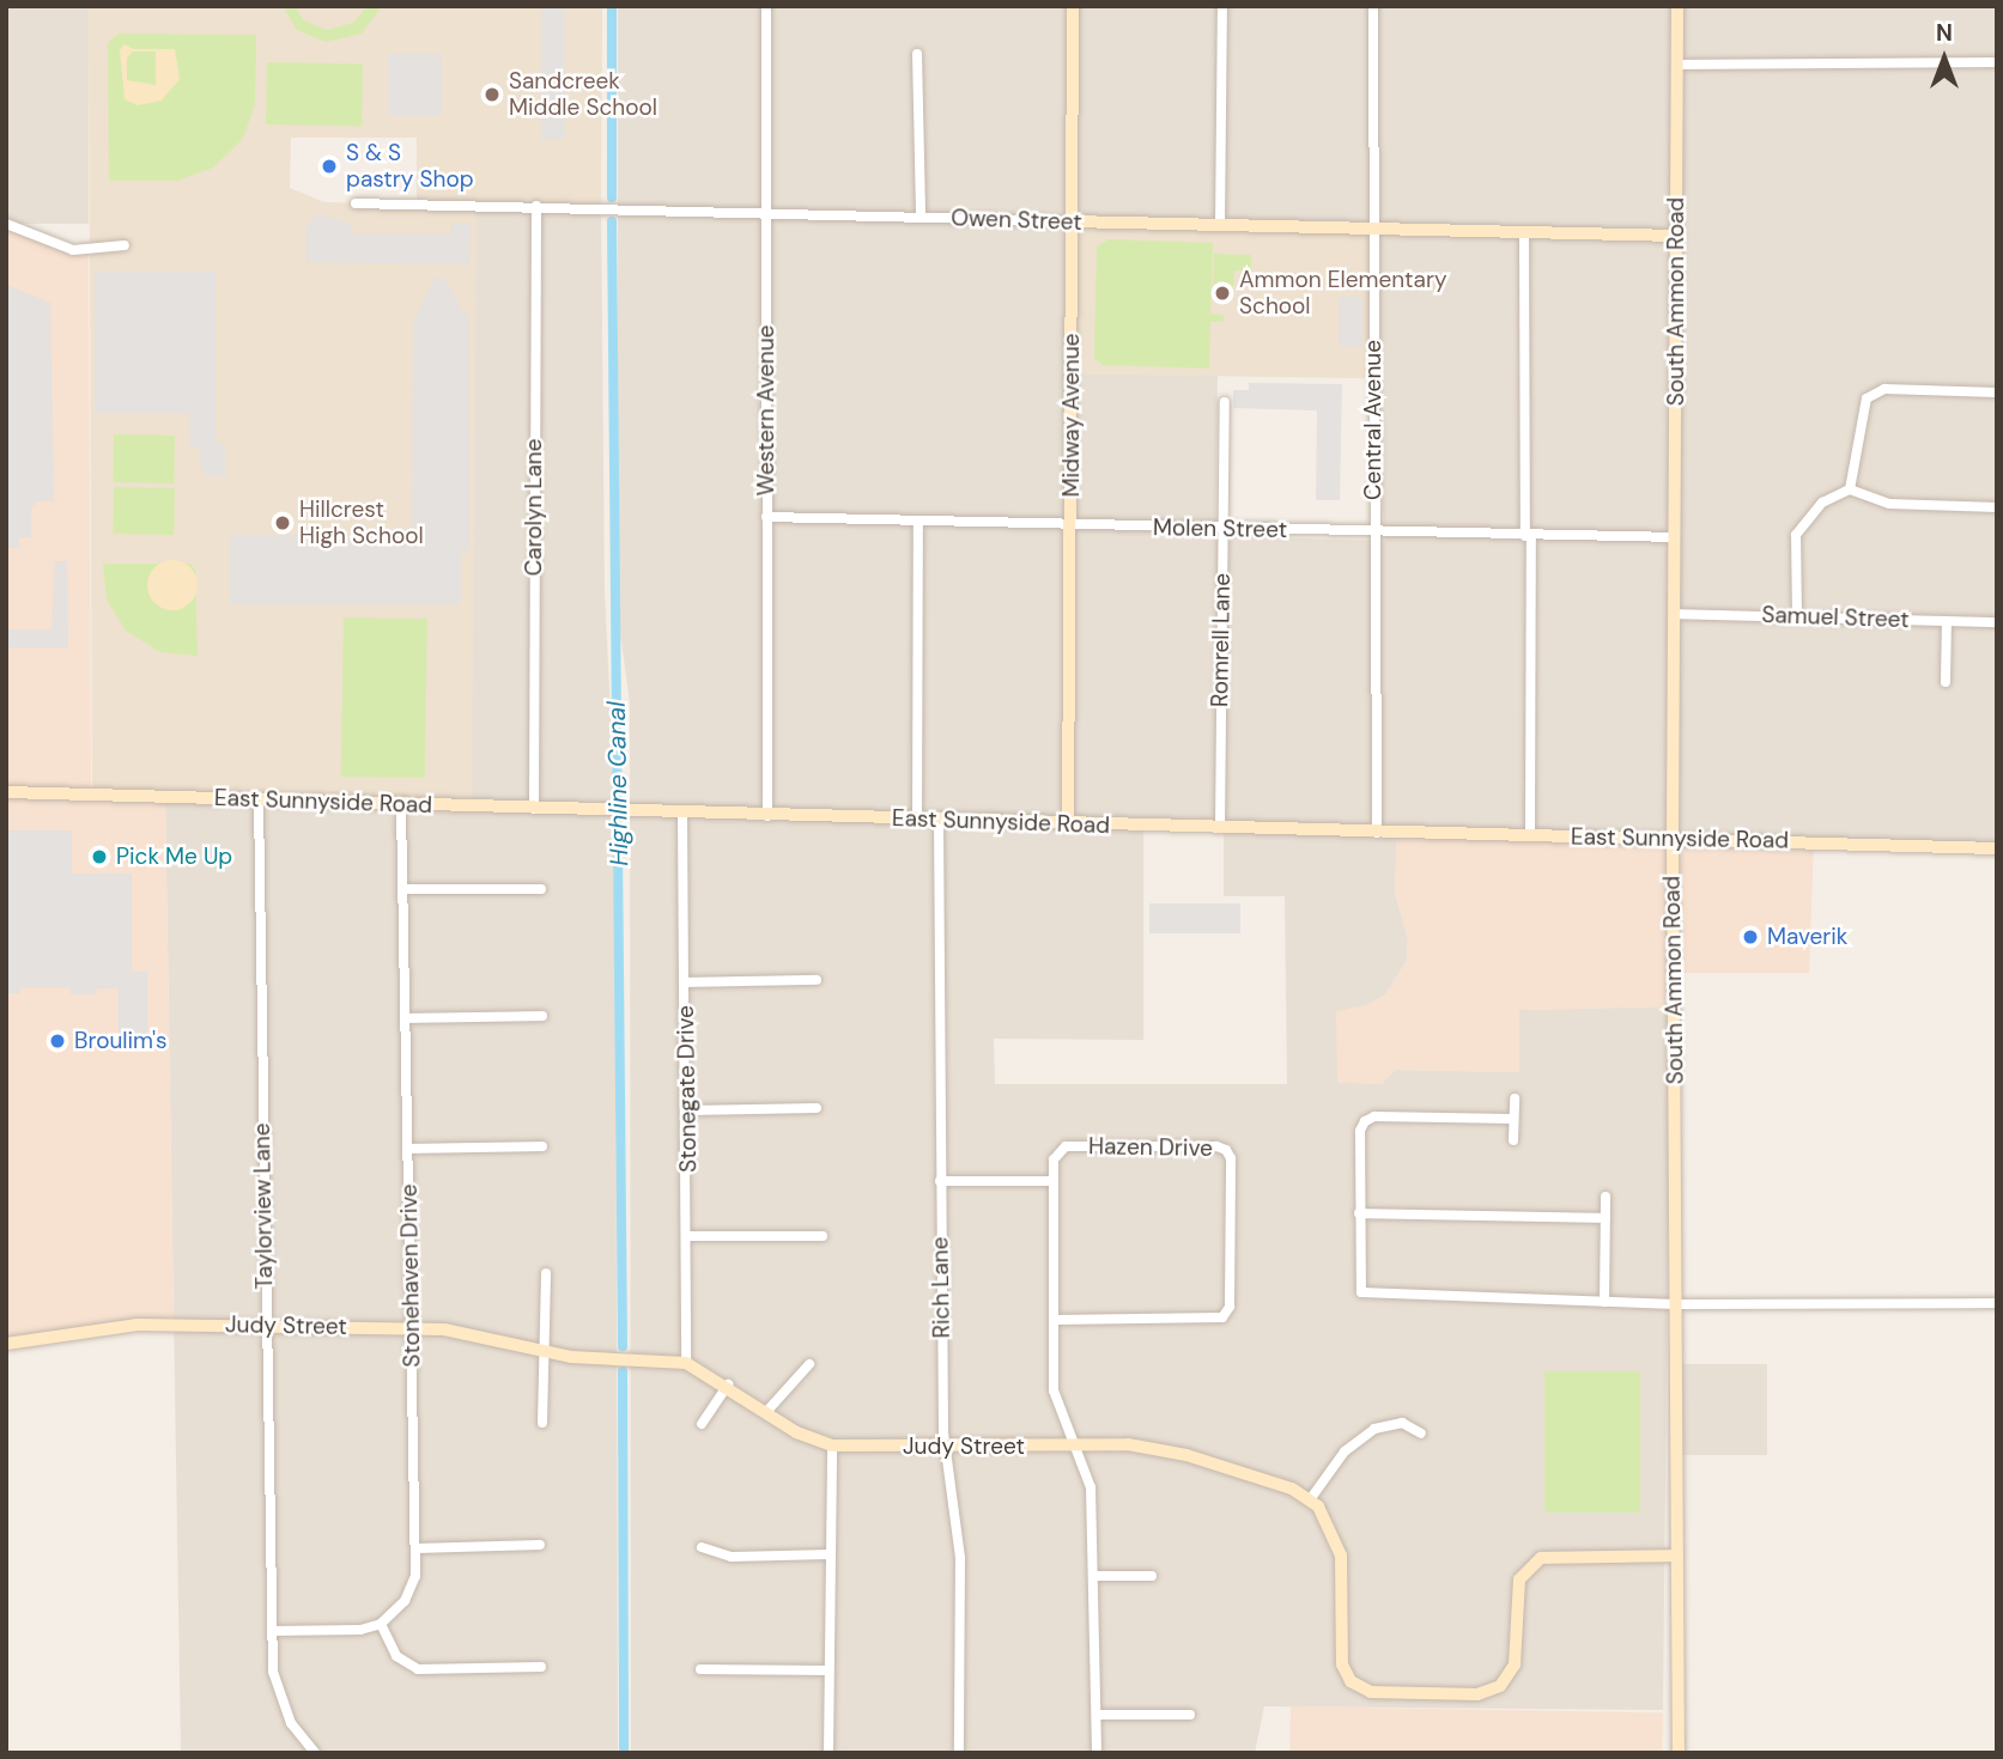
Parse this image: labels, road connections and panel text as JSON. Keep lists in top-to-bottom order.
{
  "streets": {
    "street": [
      "Owen Street",
      "South Ammon Road",
      "Western Avenue",
      "Midway Avenue",
      "Central Avenue",
      "Carolyn Lane",
      "Molen Street",
      "Samuel Street",
      "Romrell Lane",
      "East Sunnyside Road",
      "Stonegate Drive",
      "Hazen Drive",
      "Taylorview Lane",
      "Stonehaven Drive",
      "Rich Lane",
      "Judy Street"
    ]
  },
  "crossings": [
    ["Owen Street", "South Ammon Road"],
    ["Owen Street", "Western Avenue"],
    ["Owen Street", "Midway Avenue"],
    ["Owen Street", "Central Avenue"],
    ["Owen Street", "Carolyn Lane"],
    ["South Ammon Road", "Molen Street"],
    ["South Ammon Road", "Samuel Street"],
    ["South Ammon Road", "East Sunnyside Road"],
    ["Western Avenue", "Molen Street"],
    ["Western Avenue", "East Sunnyside Road"],
    ["Midway Avenue", "Molen Street"],
    ["Midway Avenue", "East Sunnyside Road"],
    ["Central Avenue", "Molen Street"],
    ["Central Avenue", "East Sunnyside Road"],
    ["Carolyn Lane", "East Sunnyside Road"],
    ["Molen Street", "Romrell Lane"],
    ["Romrell Lane", "East Sunnyside Road"],
    ["East Sunnyside Road", "Stonegate Drive"],
    ["East Sunnyside Road", "Taylorview Lane"],
    ["East Sunnyside Road", "Stonehaven Drive"],
    ["East Sunnyside Road", "Rich Lane"],
    ["Stonegate Drive", "Judy Street"],
    ["Hazen Drive", "Judy Street"],
    ["Taylorview Lane", "Judy Street"],
    ["Stonehaven Drive", "Judy Street"],
    ["Rich Lane", "Judy Street"]
  ],
  "water": ["Highline Canal"],
  "places": [
    "Sandcreek Middle School",
    "S & S pastry Shop",
    "Ammon Elementary School",
    "Hillcrest High School",
    "Pick Me Up",
    "Maverik",
    "Broulim's"
  ],
  "north": "top"
}
